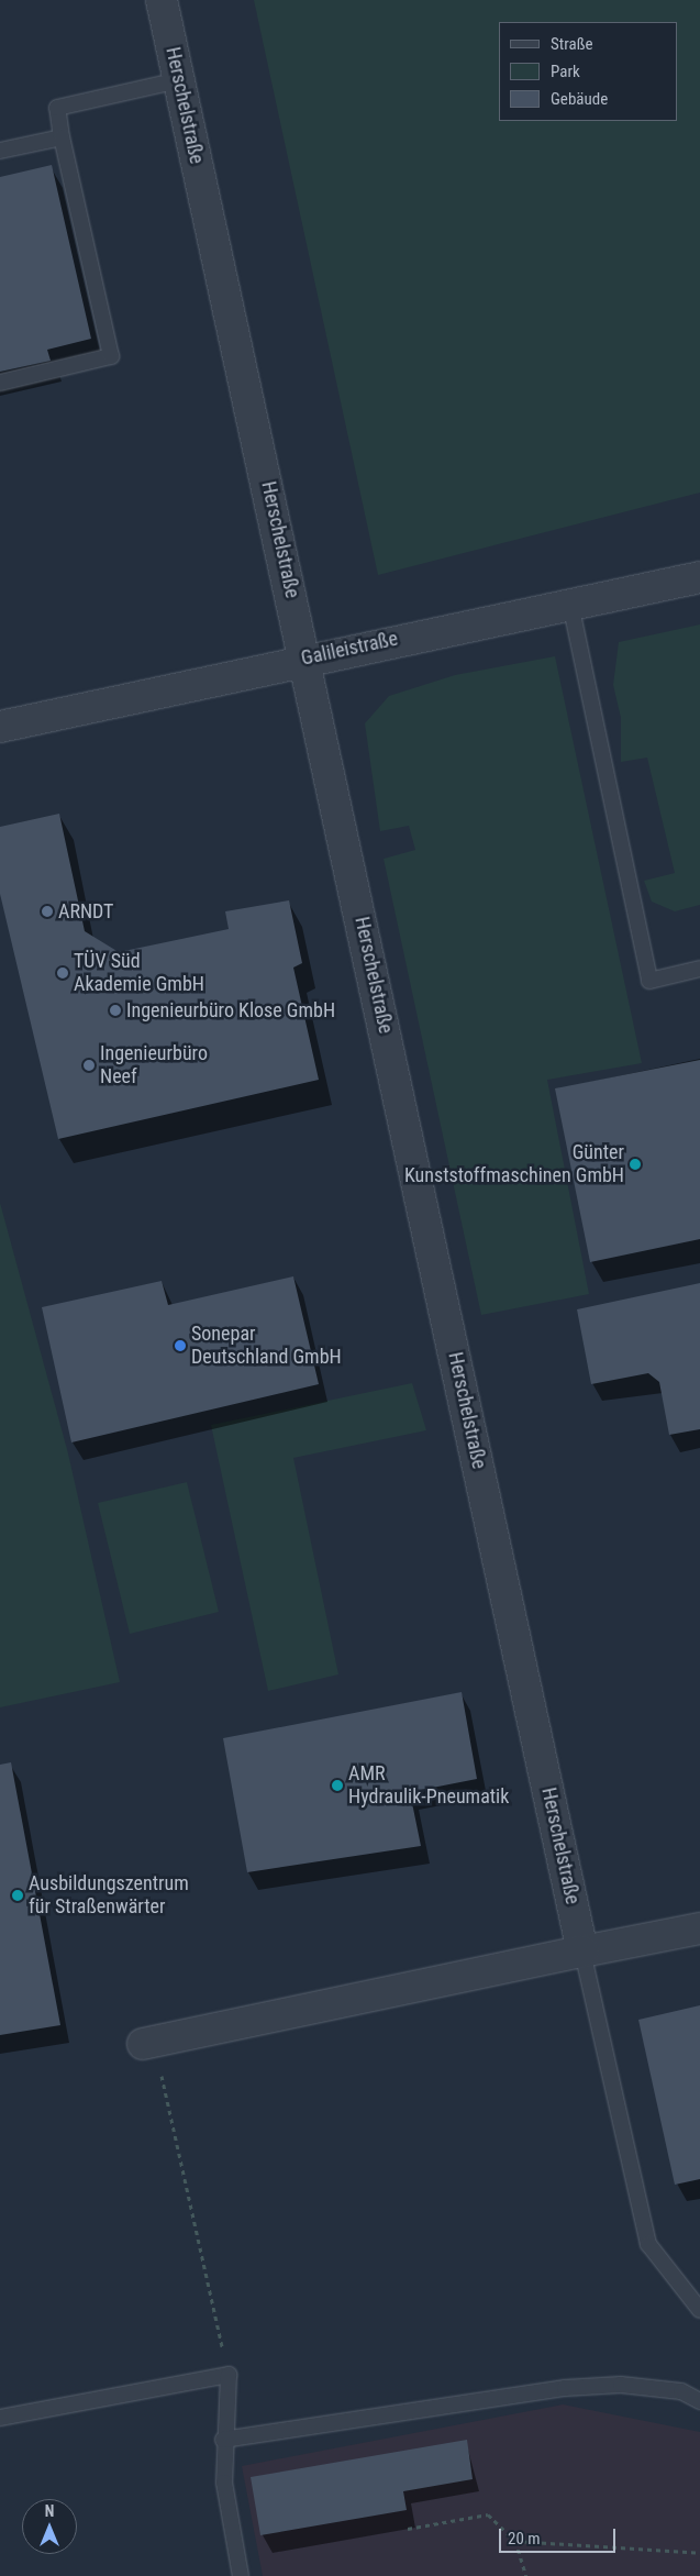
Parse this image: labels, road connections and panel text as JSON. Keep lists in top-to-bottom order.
{
  "streets": {
    "street": ["Herschelstraße", "Galileistraße"]
  },
  "crossings": [
    ["Herschelstraße", "Galileistraße"]
  ],
  "places": [
    "ARNDT",
    "TÜV Süd Akademie GmbH",
    "Ingenieurbüro Klose GmbH",
    "Ingenieurbüro Neef",
    "Günter Kunststoffmaschinen GmbH",
    "Sonepar Deutschland GmbH",
    "AMR Hydraulik-Pneumatik",
    "Ausbildungszentrum für Straßenwärter"
  ],
  "legend": ["Straße", "Park", "Gebäude"],
  "scale_bar": "20 m",
  "north": "top"
}
